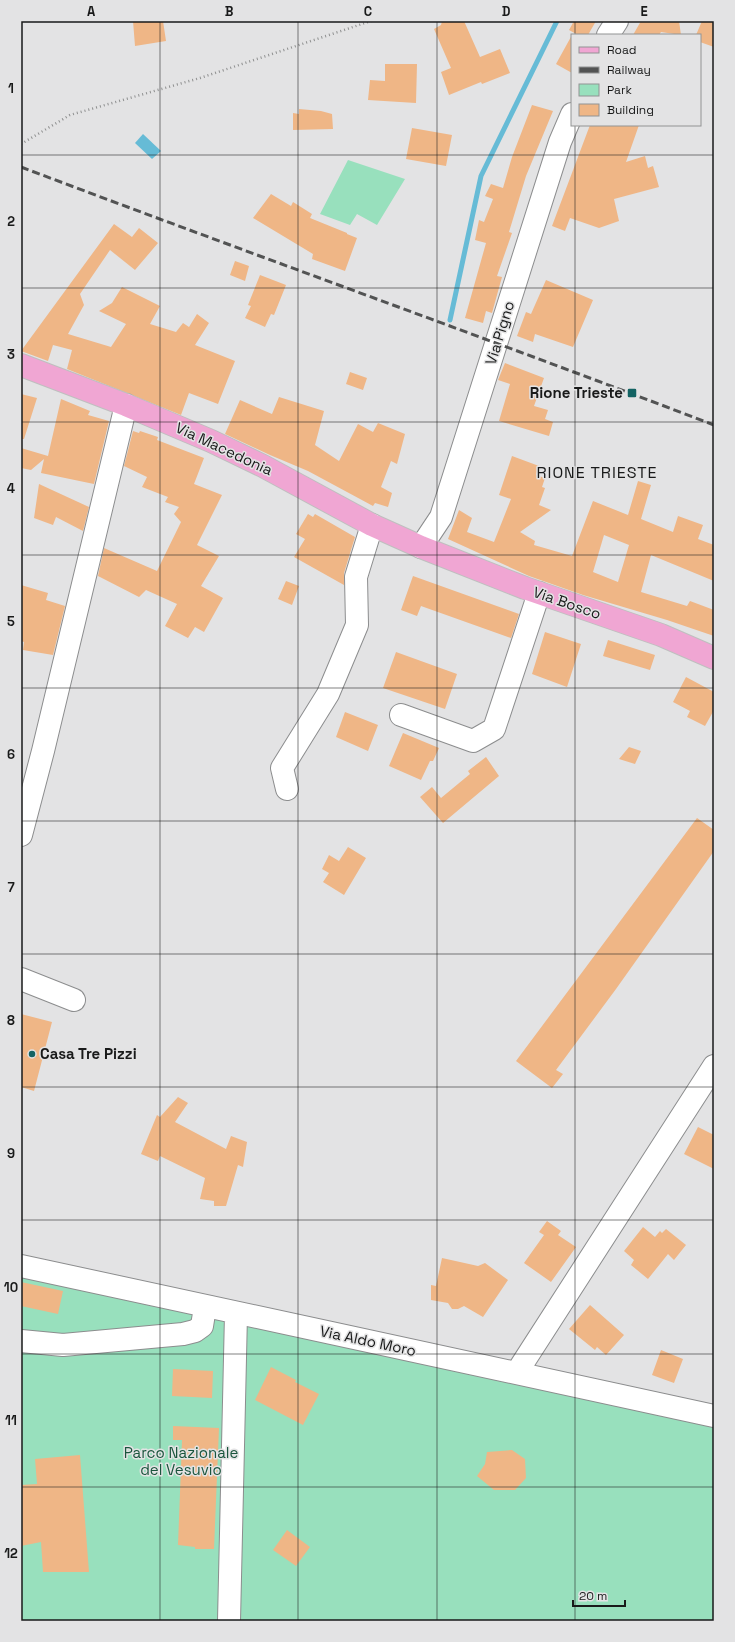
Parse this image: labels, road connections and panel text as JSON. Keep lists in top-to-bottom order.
{
  "streets": {
    "main road": ["Via Macedonia", "Via Bosco"],
    "street": ["Via Pigno", "Via Aldo Moro"]
  },
  "crossings": [
    ["Via Pigno", "Via Macedonia"],
    ["Via Pigno", "Via Bosco"],
    ["Via Macedonia", "Via Bosco"]
  ],
  "districts": ["RIONE TRIESTE"],
  "parks": ["Parco Nazionale del Vesuvio"],
  "places": {
    "transit": ["Rione Trieste"],
    "other": ["Casa Tre Pizzi"]
  },
  "legend": [
    "Road",
    "Railway",
    "Park",
    "Building"
  ],
  "scale_bar": "20 m",
  "grid": {
    "columns": [
      "A",
      "B",
      "C",
      "D",
      "E"
    ],
    "rows": [
      "1",
      "2",
      "3",
      "4",
      "5",
      "6",
      "7",
      "8",
      "9",
      "10",
      "11",
      "12"
    ]
  }
}
